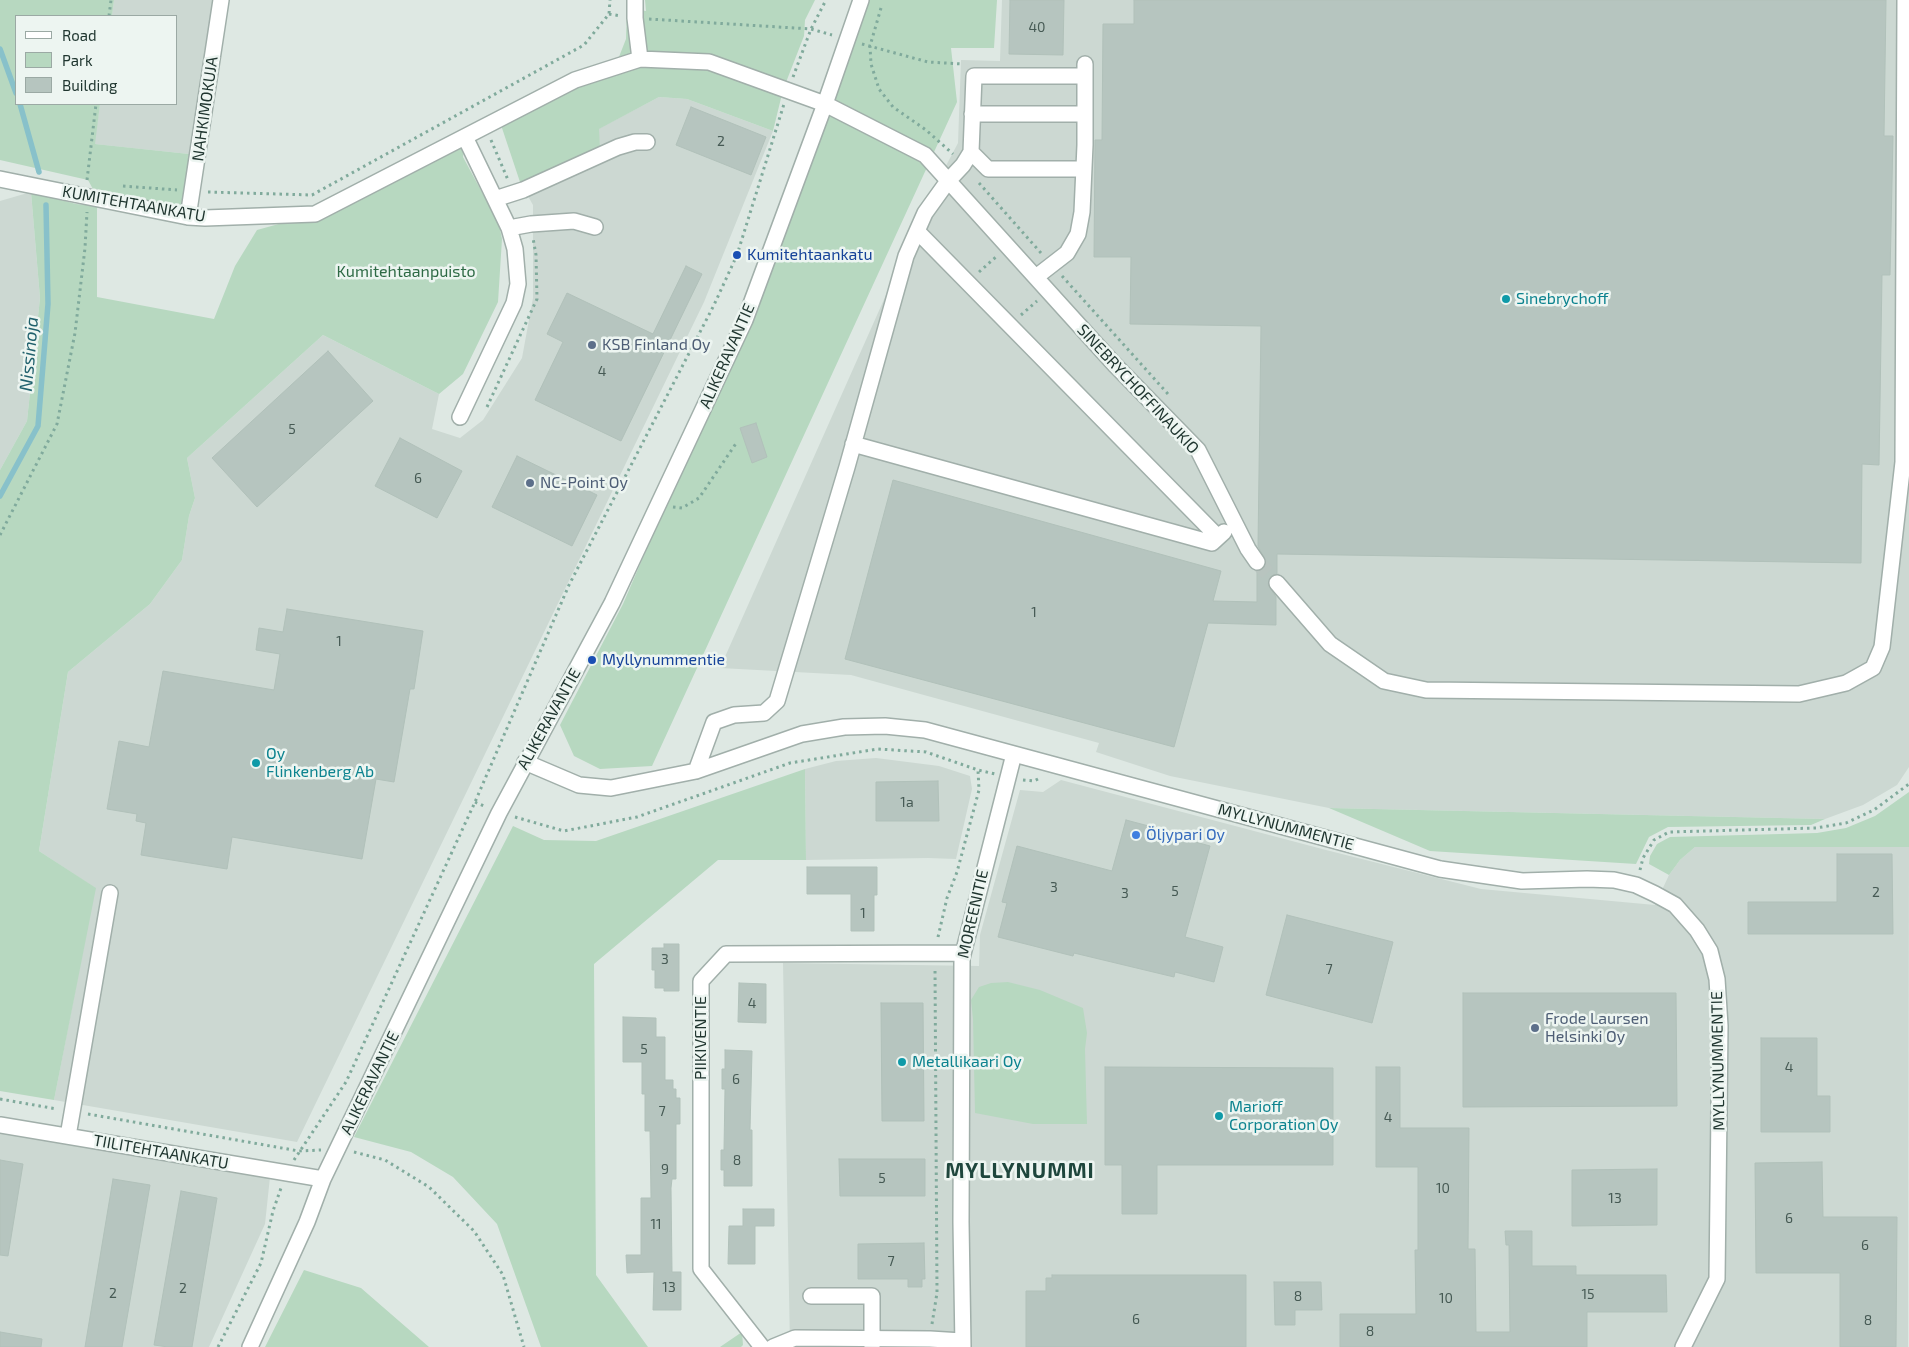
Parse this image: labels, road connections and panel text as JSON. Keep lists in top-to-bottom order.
{
  "streets": {
    "street": [
      "NAHKIMOKUJA",
      "KUMITEHTAANKATU",
      "ALIKERAVANTIE",
      "SINEBRYCHOFFINAUKIO",
      "MYLLYNUMMENTIE",
      "MOREENITIE",
      "PIIKIVENTIE",
      "TIILITEHTAANKATU"
    ]
  },
  "crossings": [
    ["NAHKIMOKUJA", "KUMITEHTAANKATU"],
    ["KUMITEHTAANKATU", "ALIKERAVANTIE"],
    ["KUMITEHTAANKATU", "SINEBRYCHOFFINAUKIO"],
    ["ALIKERAVANTIE", "SINEBRYCHOFFINAUKIO"],
    ["ALIKERAVANTIE", "MYLLYNUMMENTIE"],
    ["ALIKERAVANTIE", "TIILITEHTAANKATU"],
    ["MYLLYNUMMENTIE", "MOREENITIE"],
    ["MOREENITIE", "PIIKIVENTIE"]
  ],
  "districts": ["MYLLYNUMMI"],
  "water": ["Nissinoja"],
  "parks": ["Kumitehtaanpuisto"],
  "places": [
    "Kumitehtaankatu",
    "Sinebrychoff",
    "KSB Finland Oy",
    "NC-Point Oy",
    "Myllynummentie",
    "Oy Flinkenberg Ab",
    "Öljypari Oy",
    "Frode Laursen Helsinki Oy",
    "Metallikaari Oy",
    "Marioff Corporation Oy"
  ],
  "house_numbers": [
    "40",
    "2",
    "4",
    "5",
    "6",
    "1",
    "1",
    "1a",
    "3",
    "5",
    "2",
    "3",
    "1",
    "3",
    "7",
    "4",
    "5",
    "4",
    "6",
    "7",
    "4",
    "8",
    "9",
    "5",
    "10",
    "13",
    "6",
    "11",
    "6",
    "7",
    "13",
    "2",
    "2",
    "15",
    "8",
    "10",
    "6",
    "8",
    "8"
  ],
  "legend": ["Road", "Park", "Building"]
}
